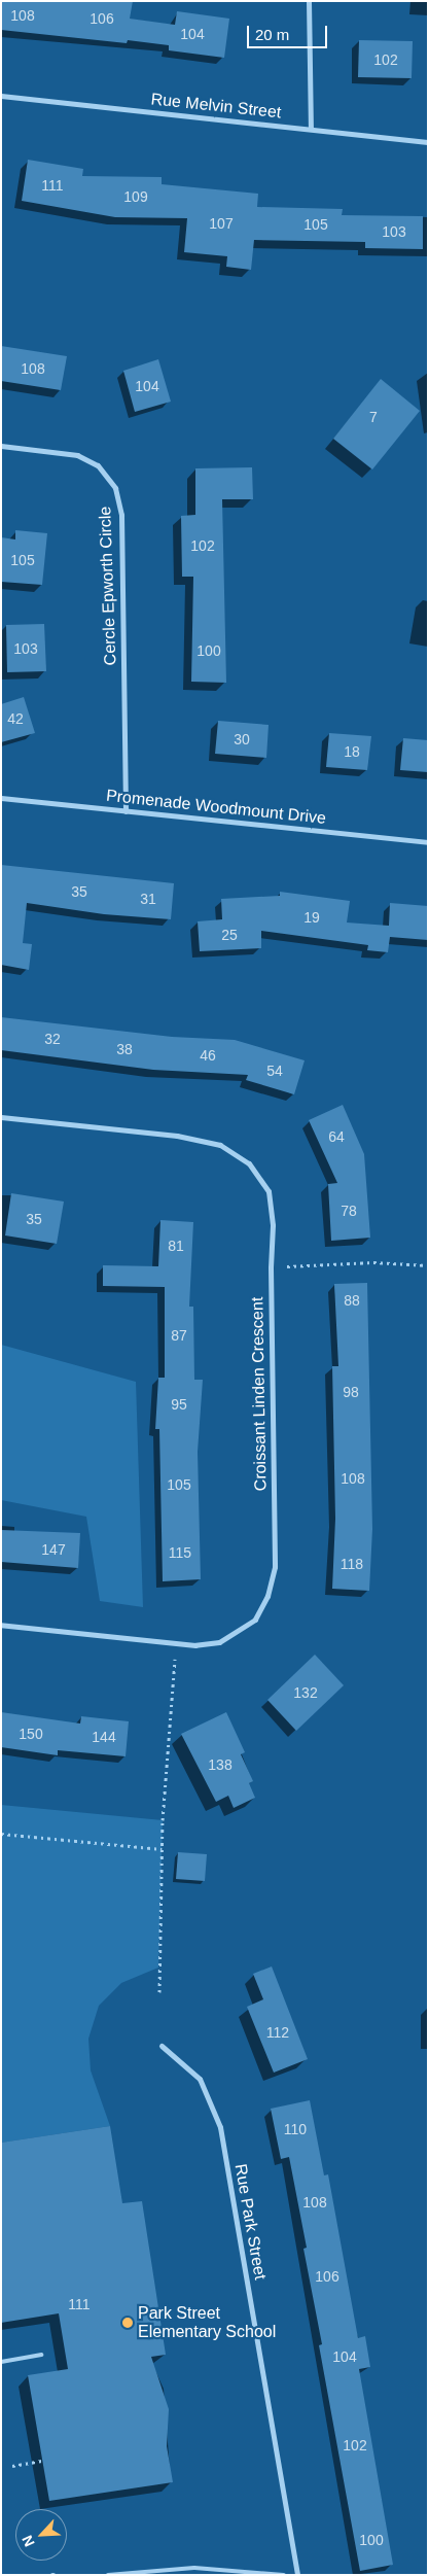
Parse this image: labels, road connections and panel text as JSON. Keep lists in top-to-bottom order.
{
  "streets": {
    "street": [
      "Rue Melvin Street",
      "Cercle Epworth Circle",
      "Promenade Woodmount Drive",
      "Croissant Linden Crescent",
      "Rue Park Street"
    ]
  },
  "crossings": [
    ["Cercle Epworth Circle", "Promenade Woodmount Drive"]
  ],
  "places": ["Park Street Elementary School"],
  "house_numbers": [
    "108",
    "106",
    "104",
    "102",
    "111",
    "109",
    "107",
    "105",
    "103",
    "108",
    "104",
    "7",
    "102",
    "105",
    "103",
    "100",
    "42",
    "30",
    "18",
    "35",
    "31",
    "19",
    "25",
    "32",
    "38",
    "46",
    "54",
    "64",
    "78",
    "35",
    "81",
    "88",
    "87",
    "98",
    "95",
    "108",
    "105",
    "147",
    "115",
    "118",
    "132",
    "150",
    "144",
    "138",
    "112",
    "110",
    "108",
    "106",
    "111",
    "104",
    "102",
    "100"
  ],
  "scale_bar": "20 m",
  "north": "bottom left"
}
